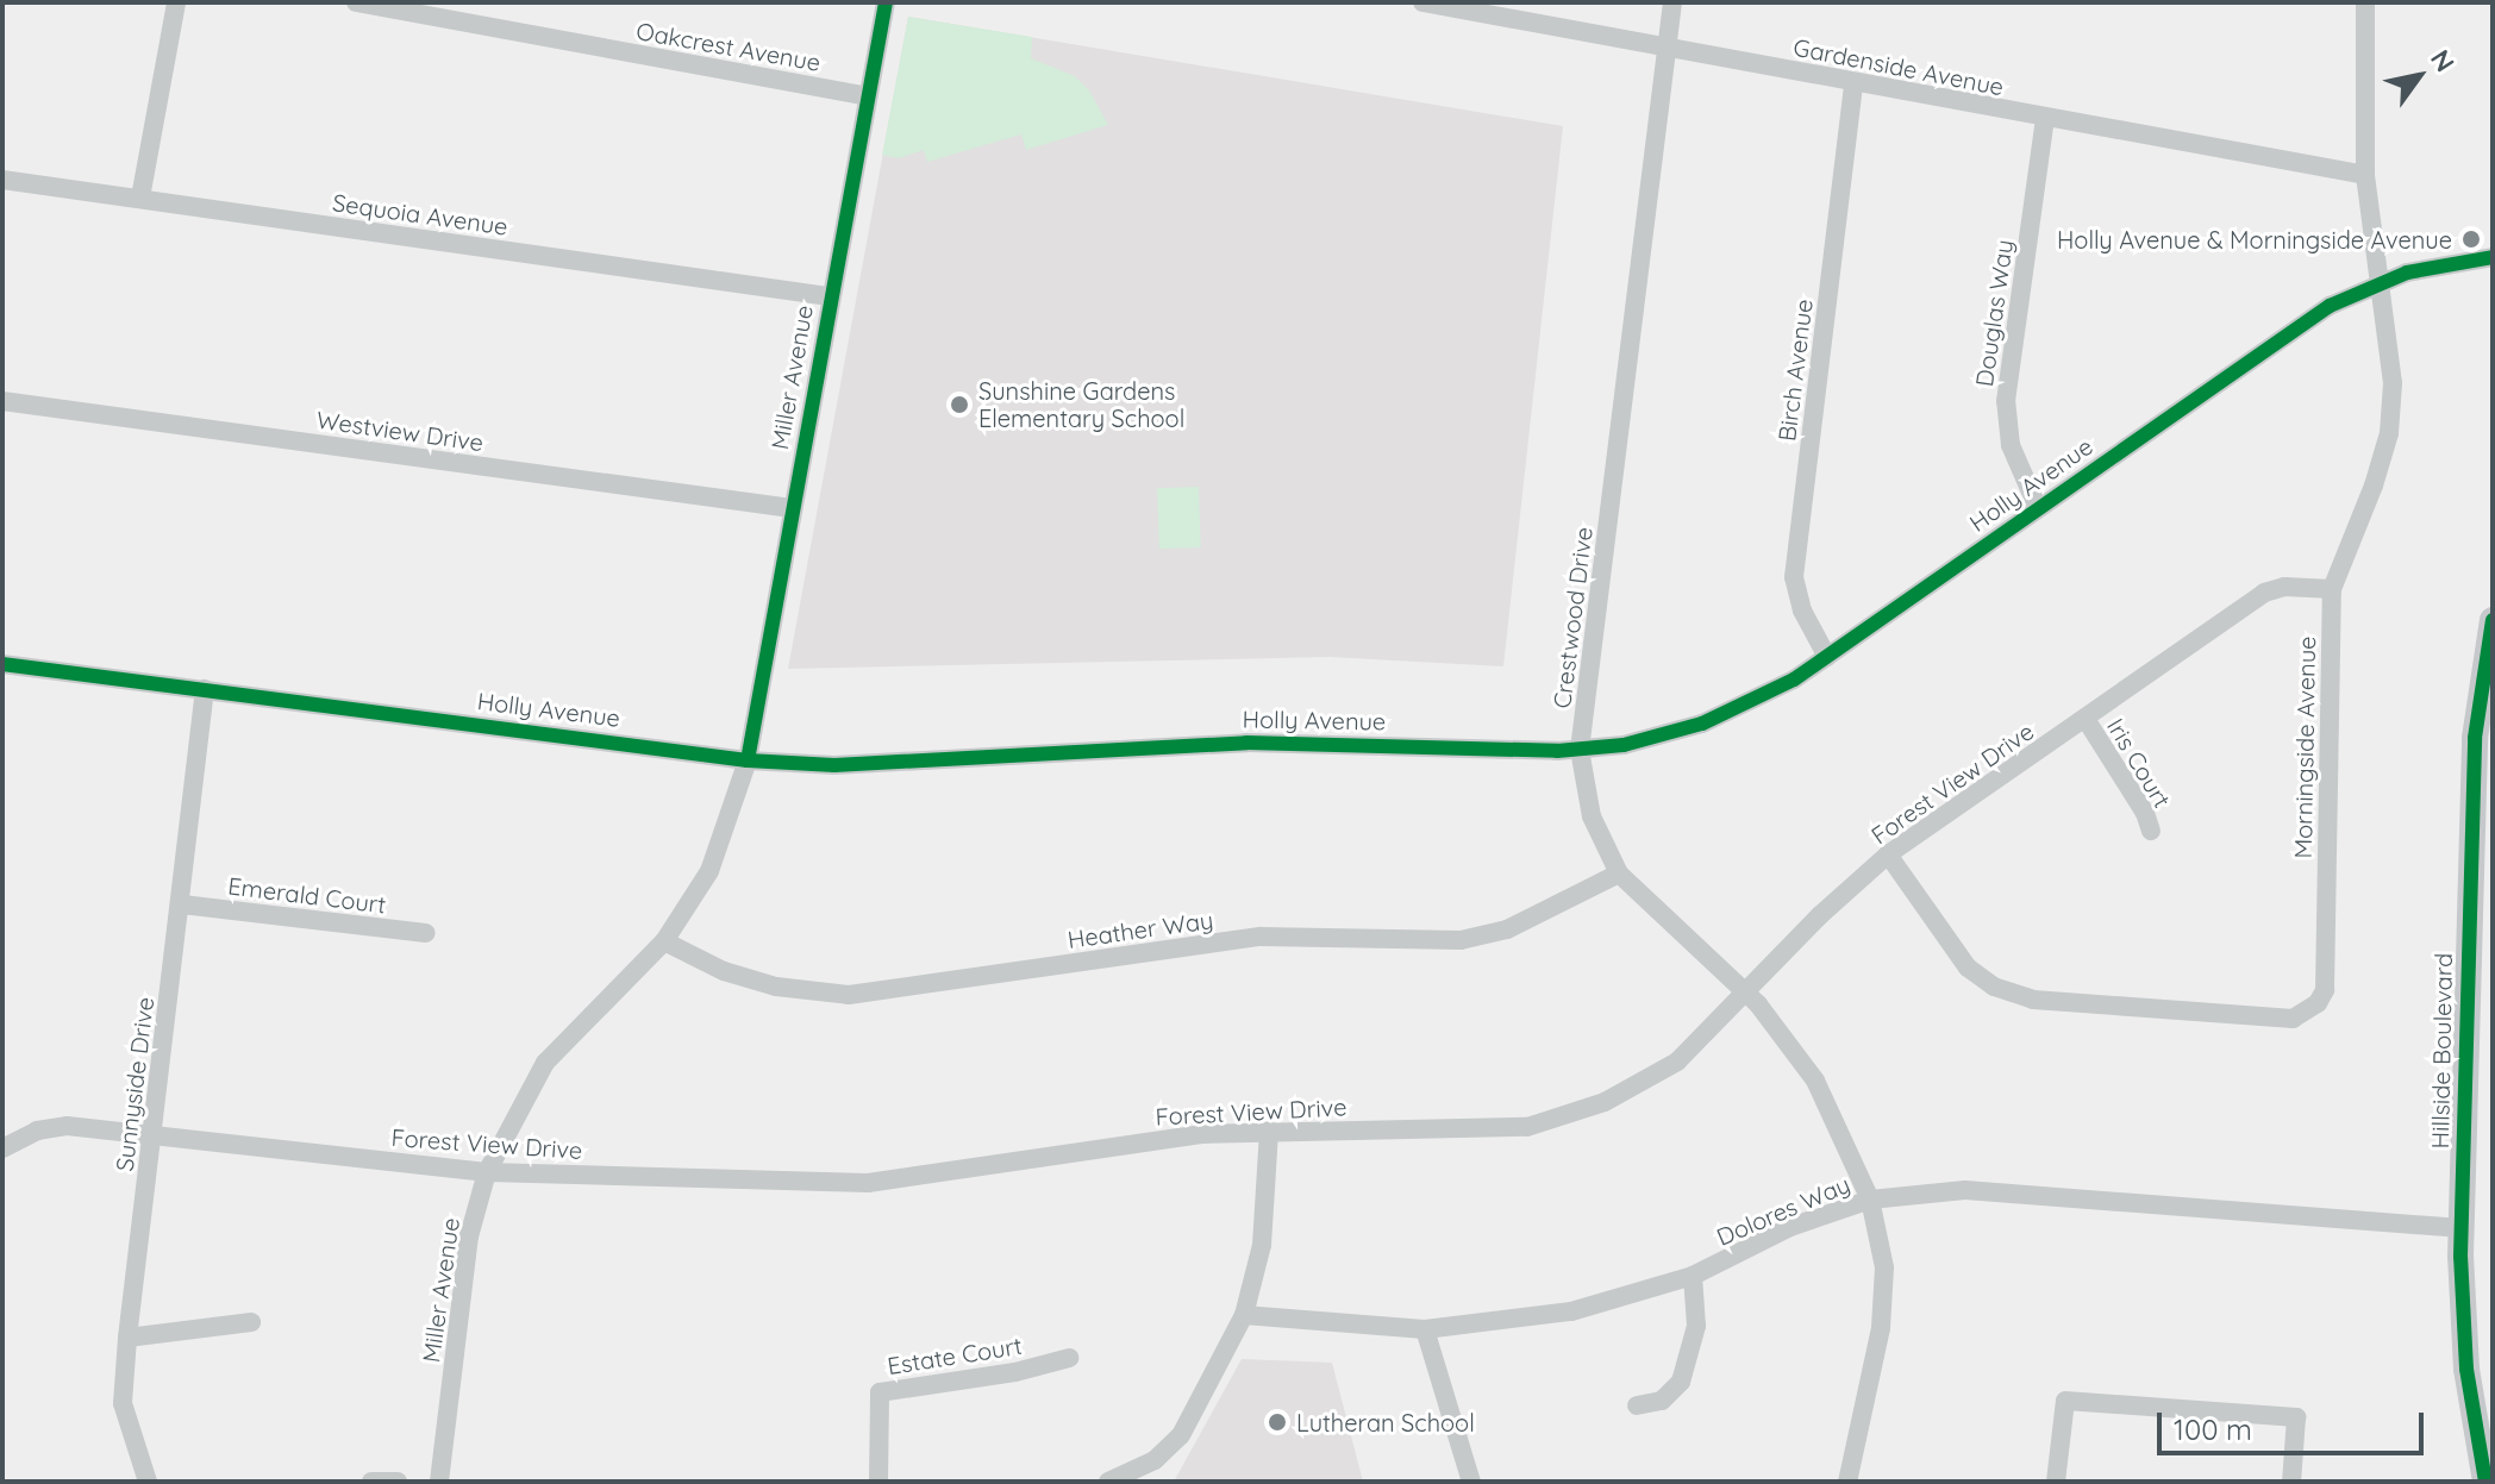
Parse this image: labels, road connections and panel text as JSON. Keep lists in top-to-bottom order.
{
  "streets": {
    "main road": ["Hillside Boulevard"],
    "street": [
      "Oakcrest Avenue",
      "Gardenside Avenue",
      "Sequoia Avenue",
      "Douglas Way",
      "Birch Avenue",
      "Miller Avenue",
      "Westview Drive",
      "Holly Avenue",
      "Crestwood Drive",
      "Morningside Avenue",
      "Iris Court",
      "Forest View Drive",
      "Emerald Court",
      "Heather Way",
      "Sunnyside Drive",
      "Dolores Way",
      "Estate Court"
    ]
  },
  "crossings": [
    ["Oakcrest Avenue", "Miller Avenue"],
    ["Gardenside Avenue", "Douglas Way"],
    ["Gardenside Avenue", "Birch Avenue"],
    ["Gardenside Avenue", "Crestwood Drive"],
    ["Gardenside Avenue", "Morningside Avenue"],
    ["Sequoia Avenue", "Miller Avenue"],
    ["Douglas Way", "Holly Avenue"],
    ["Birch Avenue", "Holly Avenue"],
    ["Miller Avenue", "Westview Drive"],
    ["Miller Avenue", "Holly Avenue"],
    ["Miller Avenue", "Forest View Drive"],
    ["Miller Avenue", "Heather Way"],
    ["Holly Avenue", "Crestwood Drive"],
    ["Holly Avenue", "Morningside Avenue"],
    ["Holly Avenue", "Sunnyside Drive"],
    ["Crestwood Drive", "Forest View Drive"],
    ["Crestwood Drive", "Heather Way"],
    ["Crestwood Drive", "Dolores Way"],
    ["Morningside Avenue", "Forest View Drive"],
    ["Iris Court", "Forest View Drive"],
    ["Forest View Drive", "Sunnyside Drive"],
    ["Emerald Court", "Sunnyside Drive"],
    ["Hillside Boulevard", "Dolores Way"]
  ],
  "places": ["Holly Avenue & Morningside Avenue", "Sunshine Gardens Elementary School", "Lutheran School"],
  "scale_bar": "100 m",
  "north": "top right"
}
